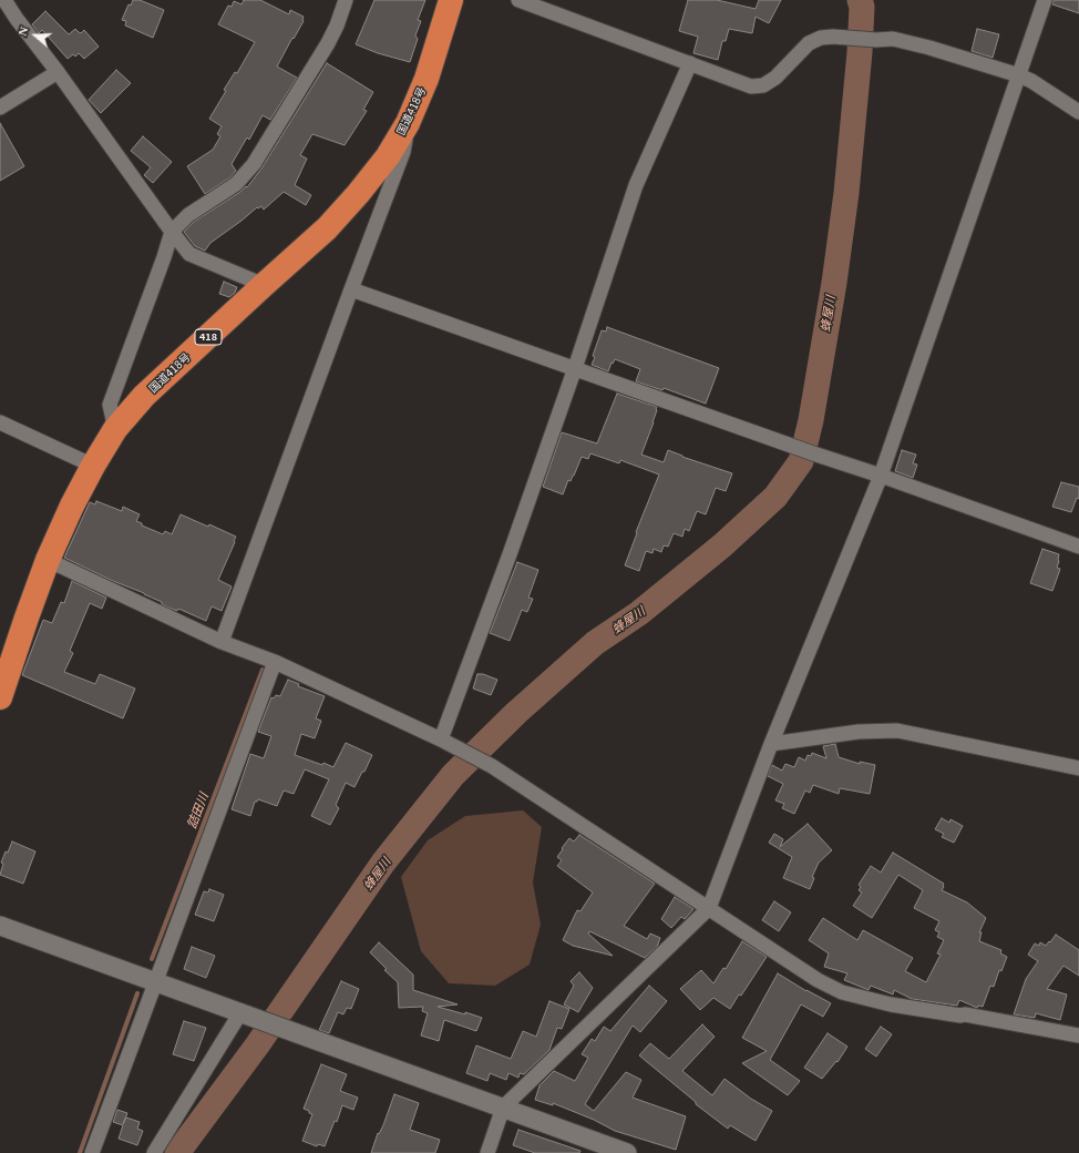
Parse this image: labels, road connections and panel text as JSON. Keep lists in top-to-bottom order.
{
  "streets": {
    "highway": ["国道418号", "418"]
  },
  "water": ["蜂屋川", "詰田川"],
  "north": "left"
}
